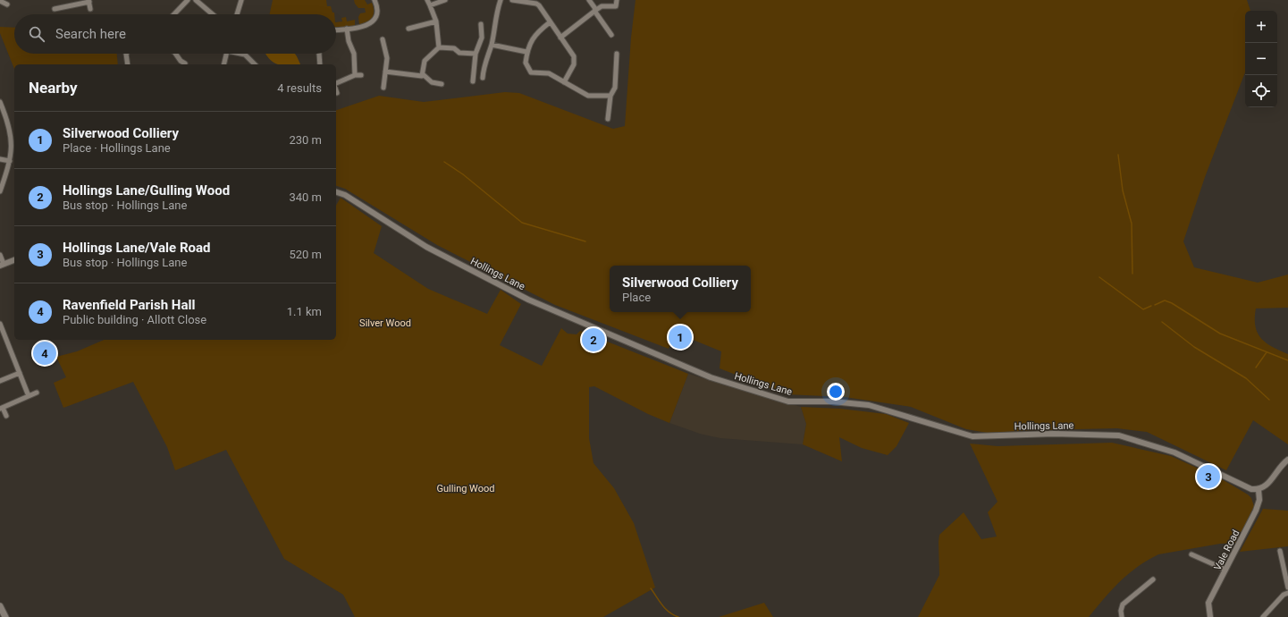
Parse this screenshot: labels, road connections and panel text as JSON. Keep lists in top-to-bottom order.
{
  "streets": {
    "street": ["Hollings Lane", "Vale Road"]
  },
  "crossings": [
    ["Hollings Lane", "Vale Road"]
  ],
  "parks": ["Silver Wood", "Gulling Wood"],
  "page": {
    "map_buttons": ["+", "−"],
    "search": "Search here",
    "heading": ["Nearby", "4 results"],
    "list": [
      {
        "mark": "1",
        "name": "Silverwood Colliery",
        "note": "Place · Hollings Lane",
        "value": "230 m"
      },
      {
        "mark": "2",
        "name": "Hollings Lane/Gulling Wood",
        "note": "Bus stop · Hollings Lane",
        "value": "340 m"
      },
      {
        "mark": "3",
        "name": "Hollings Lane/Vale Road",
        "note": "Bus stop · Hollings Lane",
        "value": "520 m"
      },
      {
        "mark": "4",
        "name": "Ravenfield Parish Hall",
        "note": "Public building · Allott Close",
        "value": "1.1 km"
      }
    ],
    "popup": ["Silverwood Colliery", "Place"],
    "pins": [
      "1",
      "2",
      "4",
      "3"
    ]
  }
}
